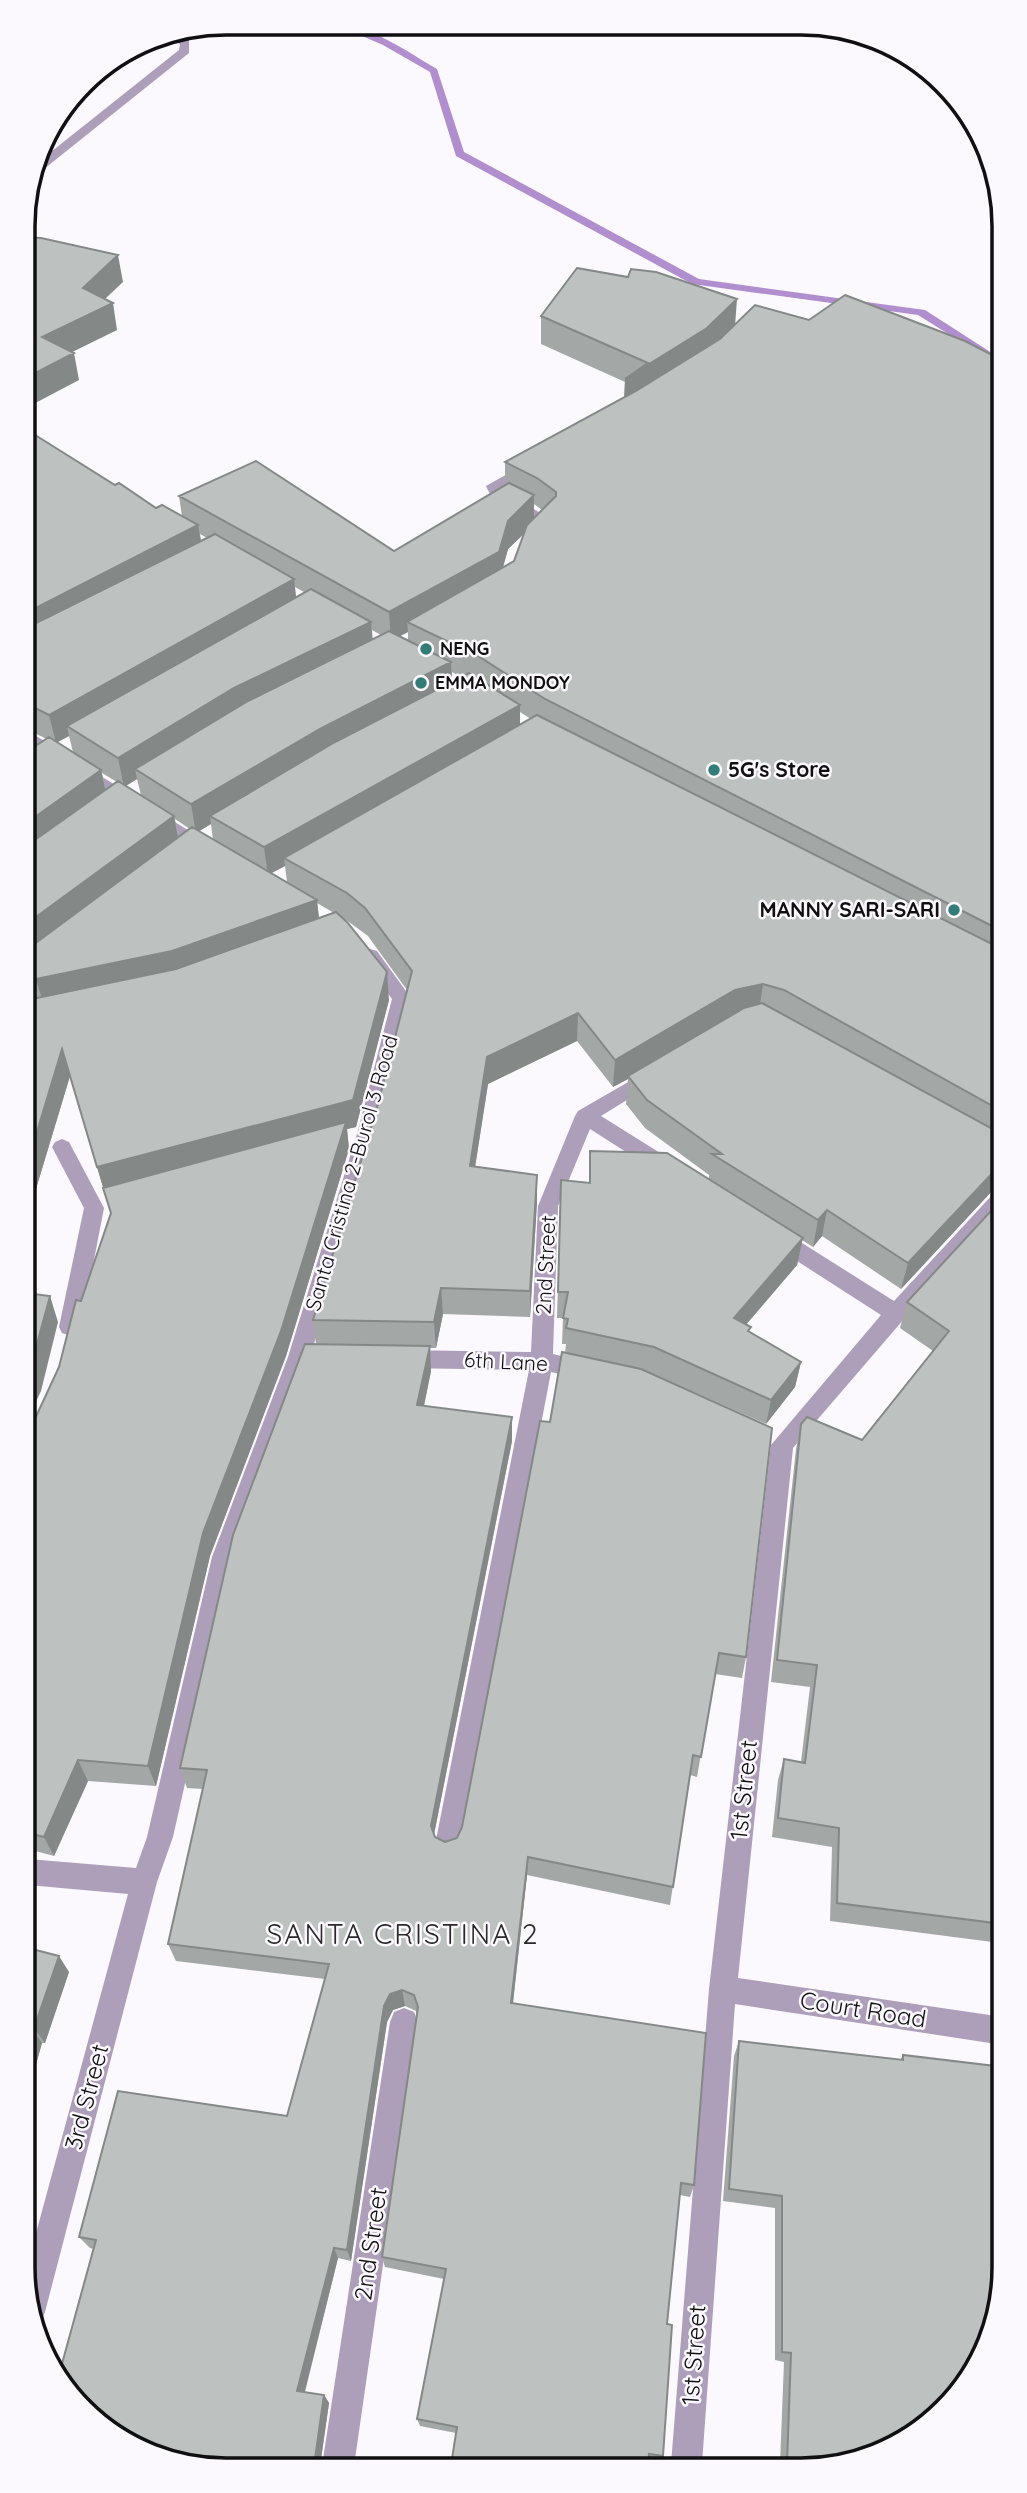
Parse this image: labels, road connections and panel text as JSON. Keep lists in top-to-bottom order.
{
  "streets": {
    "street": [
      "Santa Cristina 2-Burol 3 Road",
      "2nd Street",
      "6th Lane",
      "1st Street",
      "Court Road",
      "3rd Street"
    ]
  },
  "crossings": [
    ["Santa Cristina 2-Burol 3 Road", "3rd Street"],
    ["2nd Street", "6th Lane"],
    ["1st Street", "Court Road"]
  ],
  "districts": ["SANTA CRISTINA 2"],
  "places": [
    "NENG",
    "EMMA MONDOY",
    "5G's Store",
    "MANNY SARI-SARI"
  ]
}
